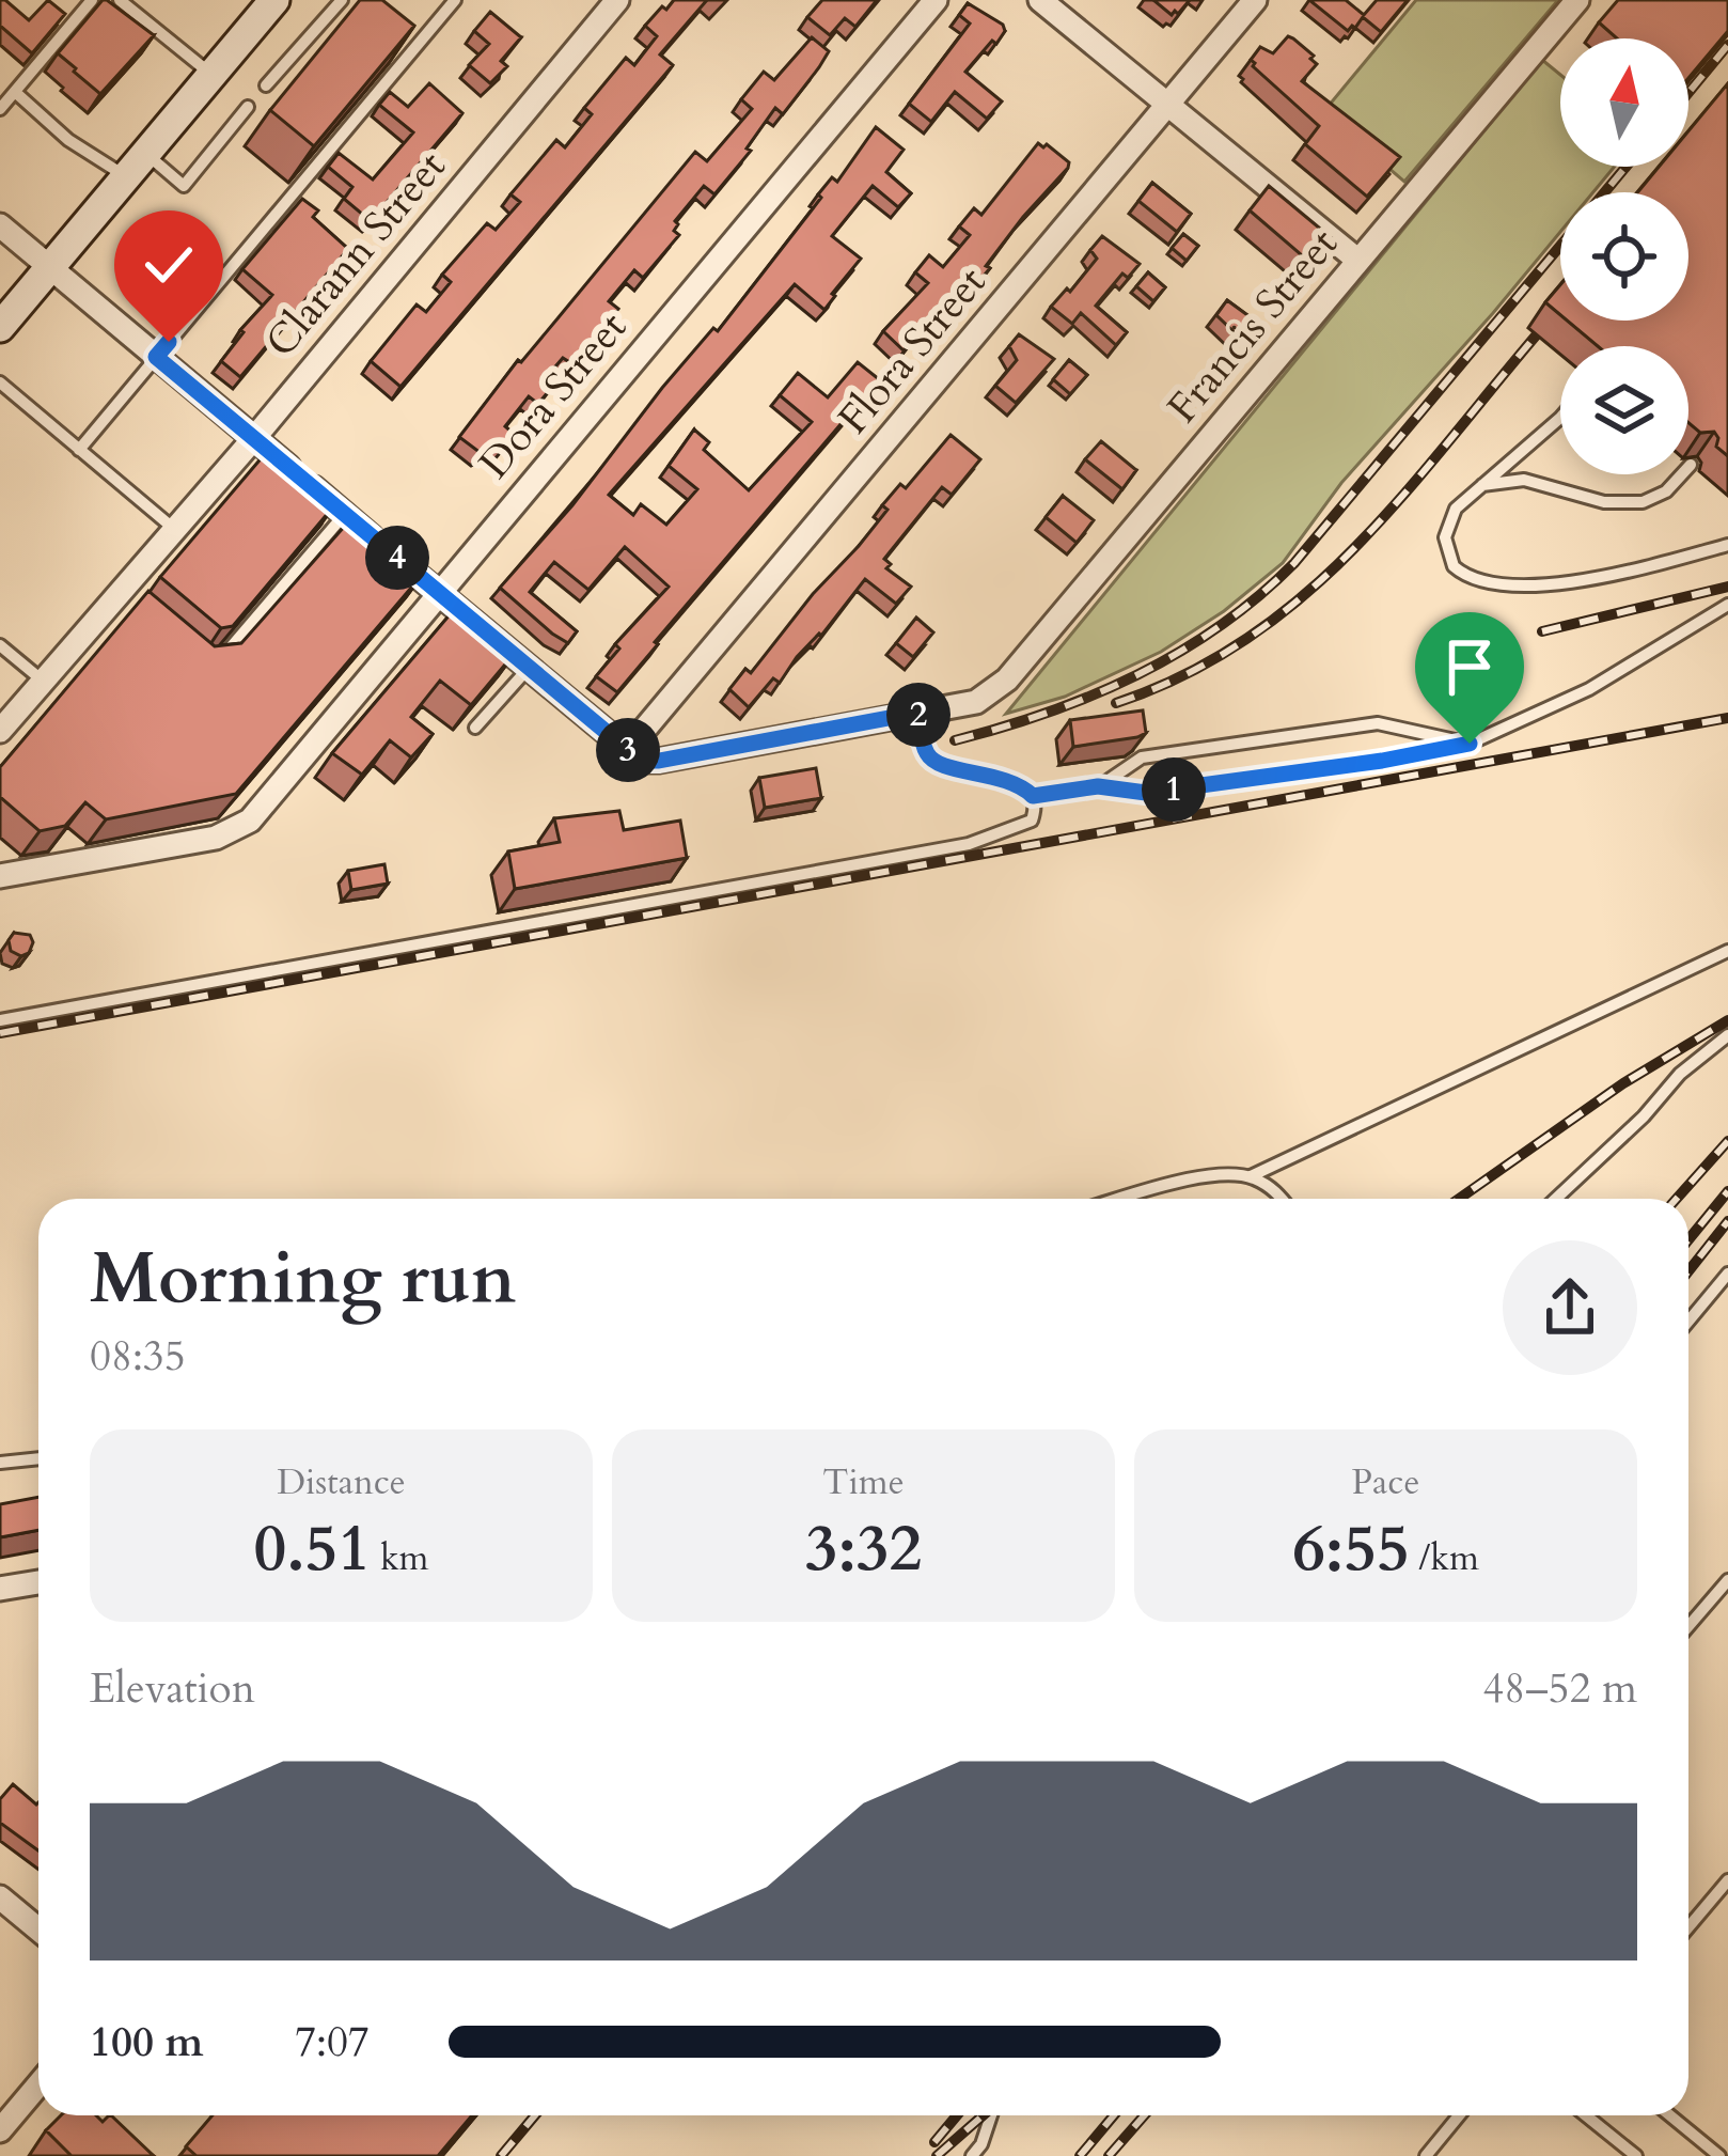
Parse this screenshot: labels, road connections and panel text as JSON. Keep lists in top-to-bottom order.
{
  "streets": {
    "street": [
      "Clarann Street",
      "Francis Street",
      "Flora Street",
      "Dora Street"
    ]
  },
  "north": "top",
  "page": {
    "pins": [
      "4",
      "2",
      "3",
      "1"
    ],
    "heading": ["Morning run", "08:35"],
    "stats": [
      ["Distance", "0.51 km"],
      ["Time", "3:32"],
      ["Pace", "6:55 /km"]
    ],
    "chart": ["Elevation", "48–52 m"],
    "list": [
      {
        "name": "100 m",
        "note": "7:07"
      }
    ]
  }
}
